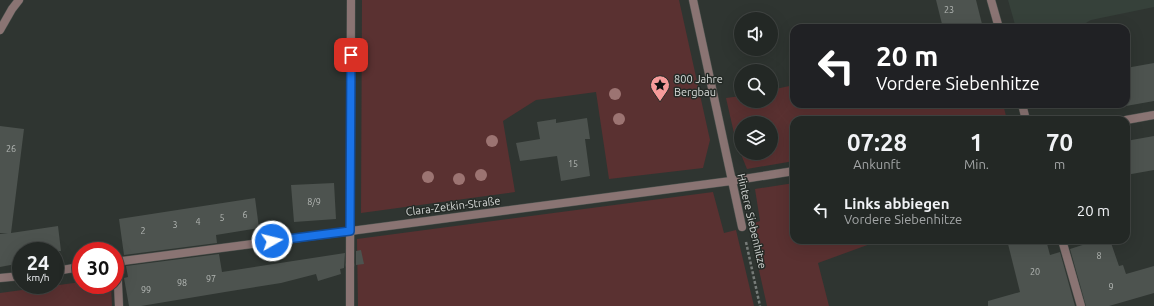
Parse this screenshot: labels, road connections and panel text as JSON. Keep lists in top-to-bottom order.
{
  "streets": {
    "street": ["Clara-Zetkin-Straße", "Hintere Siebenhitze"]
  },
  "crossings": [
    ["Clara-Zetkin-Straße", "Hintere Siebenhitze"]
  ],
  "places": {
    "place": ["800 Jahre Bergbau"]
  },
  "house_numbers": [
    "23",
    "26",
    "15",
    "8/9",
    "6",
    "5",
    "4",
    "3",
    "2",
    "8",
    "20",
    "97",
    "98",
    "9",
    "99"
  ],
  "page": {
    "turn": ["20 m", "Vordere Siebenhitze"],
    "eta": [
      "07:28",
      "Ankunft",
      "1",
      "Min.",
      "70",
      "m"
    ],
    "list": [
      {
        "name": "Links abbiegen",
        "note": "Vordere Siebenhitze",
        "value": "20 m"
      }
    ],
    "speed": "24 km/h",
    "limit": "30"
  }
}
